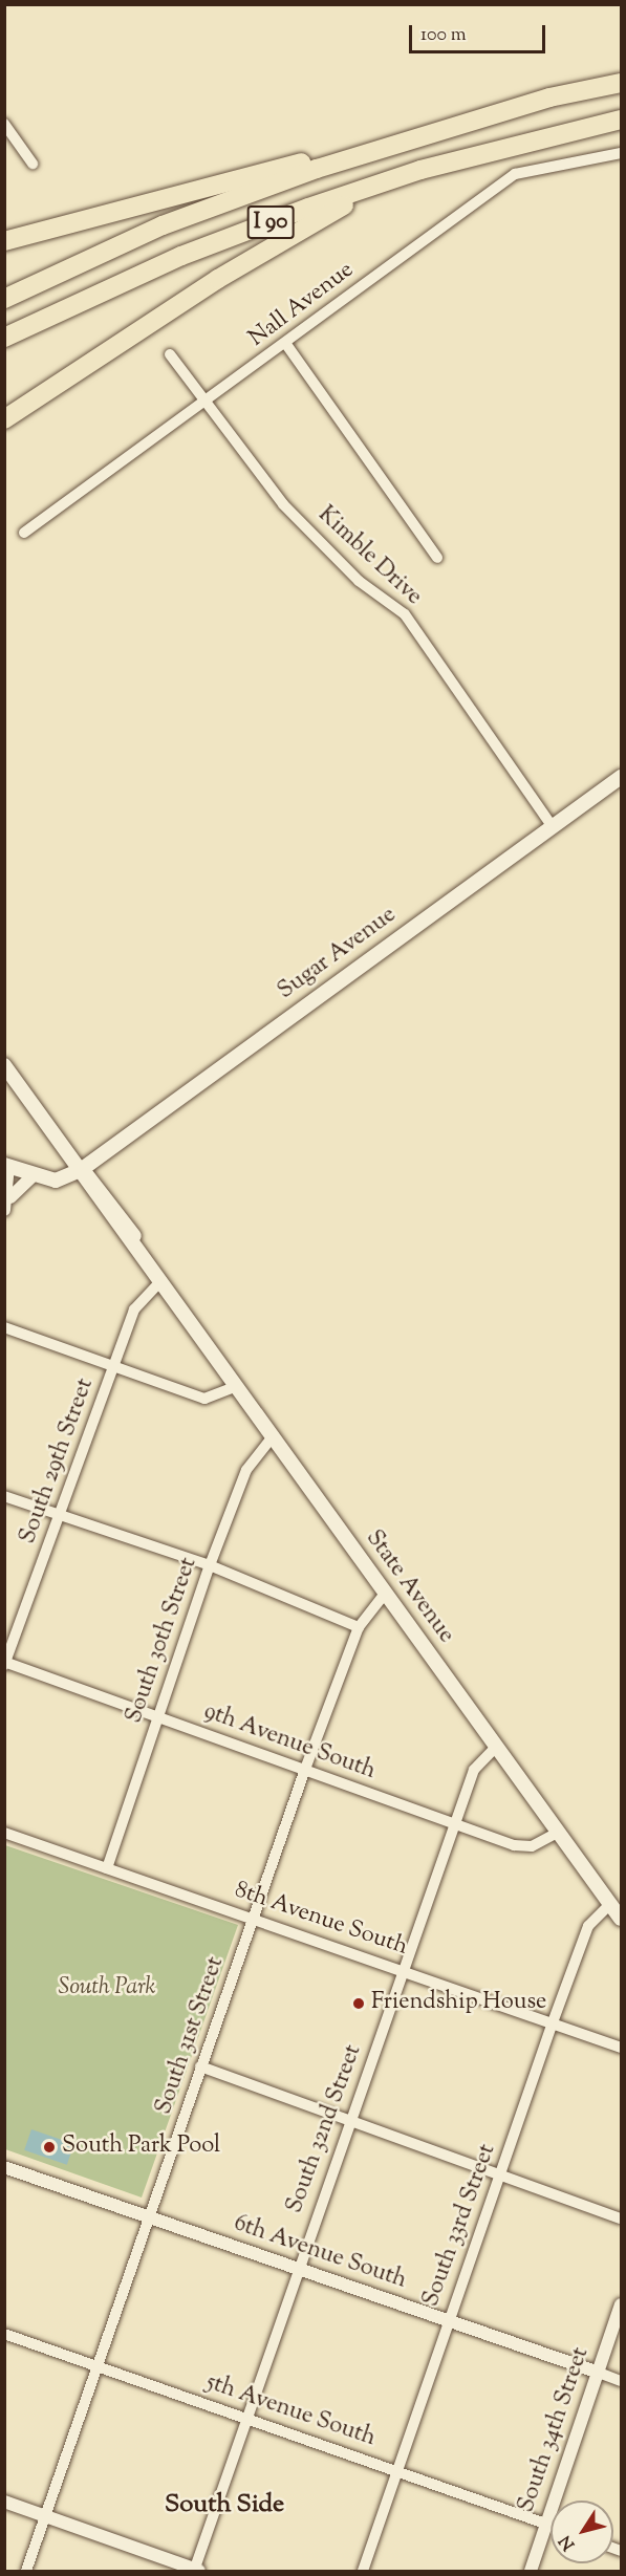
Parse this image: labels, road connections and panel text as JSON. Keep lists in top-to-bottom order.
{
  "streets": {
    "highway": ["I 90"],
    "main road": ["Sugar Avenue", "State Avenue"],
    "street": [
      "Nall Avenue",
      "Kimble Drive",
      "South 29th Street",
      "South 30th Street",
      "9th Avenue South",
      "8th Avenue South",
      "South 31st Street",
      "South 32nd Street",
      "South 33rd Street",
      "6th Avenue South",
      "5th Avenue South",
      "South 34th Street"
    ]
  },
  "crossings": [
    ["Nall Avenue", "Kimble Drive"],
    ["Kimble Drive", "Sugar Avenue"],
    ["Sugar Avenue", "State Avenue"],
    ["South 29th Street", "State Avenue"],
    ["South 29th Street", "9th Avenue South"],
    ["State Avenue", "South 30th Street"],
    ["State Avenue", "9th Avenue South"],
    ["State Avenue", "South 31st Street"],
    ["State Avenue", "South 32nd Street"],
    ["State Avenue", "South 33rd Street"],
    ["South 30th Street", "9th Avenue South"],
    ["South 30th Street", "8th Avenue South"],
    ["9th Avenue South", "South 31st Street"],
    ["9th Avenue South", "South 32nd Street"],
    ["8th Avenue South", "South 31st Street"],
    ["8th Avenue South", "South 32nd Street"],
    ["8th Avenue South", "South 33rd Street"],
    ["South 31st Street", "6th Avenue South"],
    ["South 31st Street", "5th Avenue South"],
    ["South 32nd Street", "6th Avenue South"],
    ["South 32nd Street", "5th Avenue South"],
    ["South 33rd Street", "6th Avenue South"],
    ["South 33rd Street", "5th Avenue South"],
    ["6th Avenue South", "South 34th Street"],
    ["5th Avenue South", "South 34th Street"]
  ],
  "districts": ["South Side"],
  "parks": ["South Park"],
  "places": ["Friendship House", "South Park Pool"],
  "scale_bar": "100 m",
  "north": "bottom left"
}
